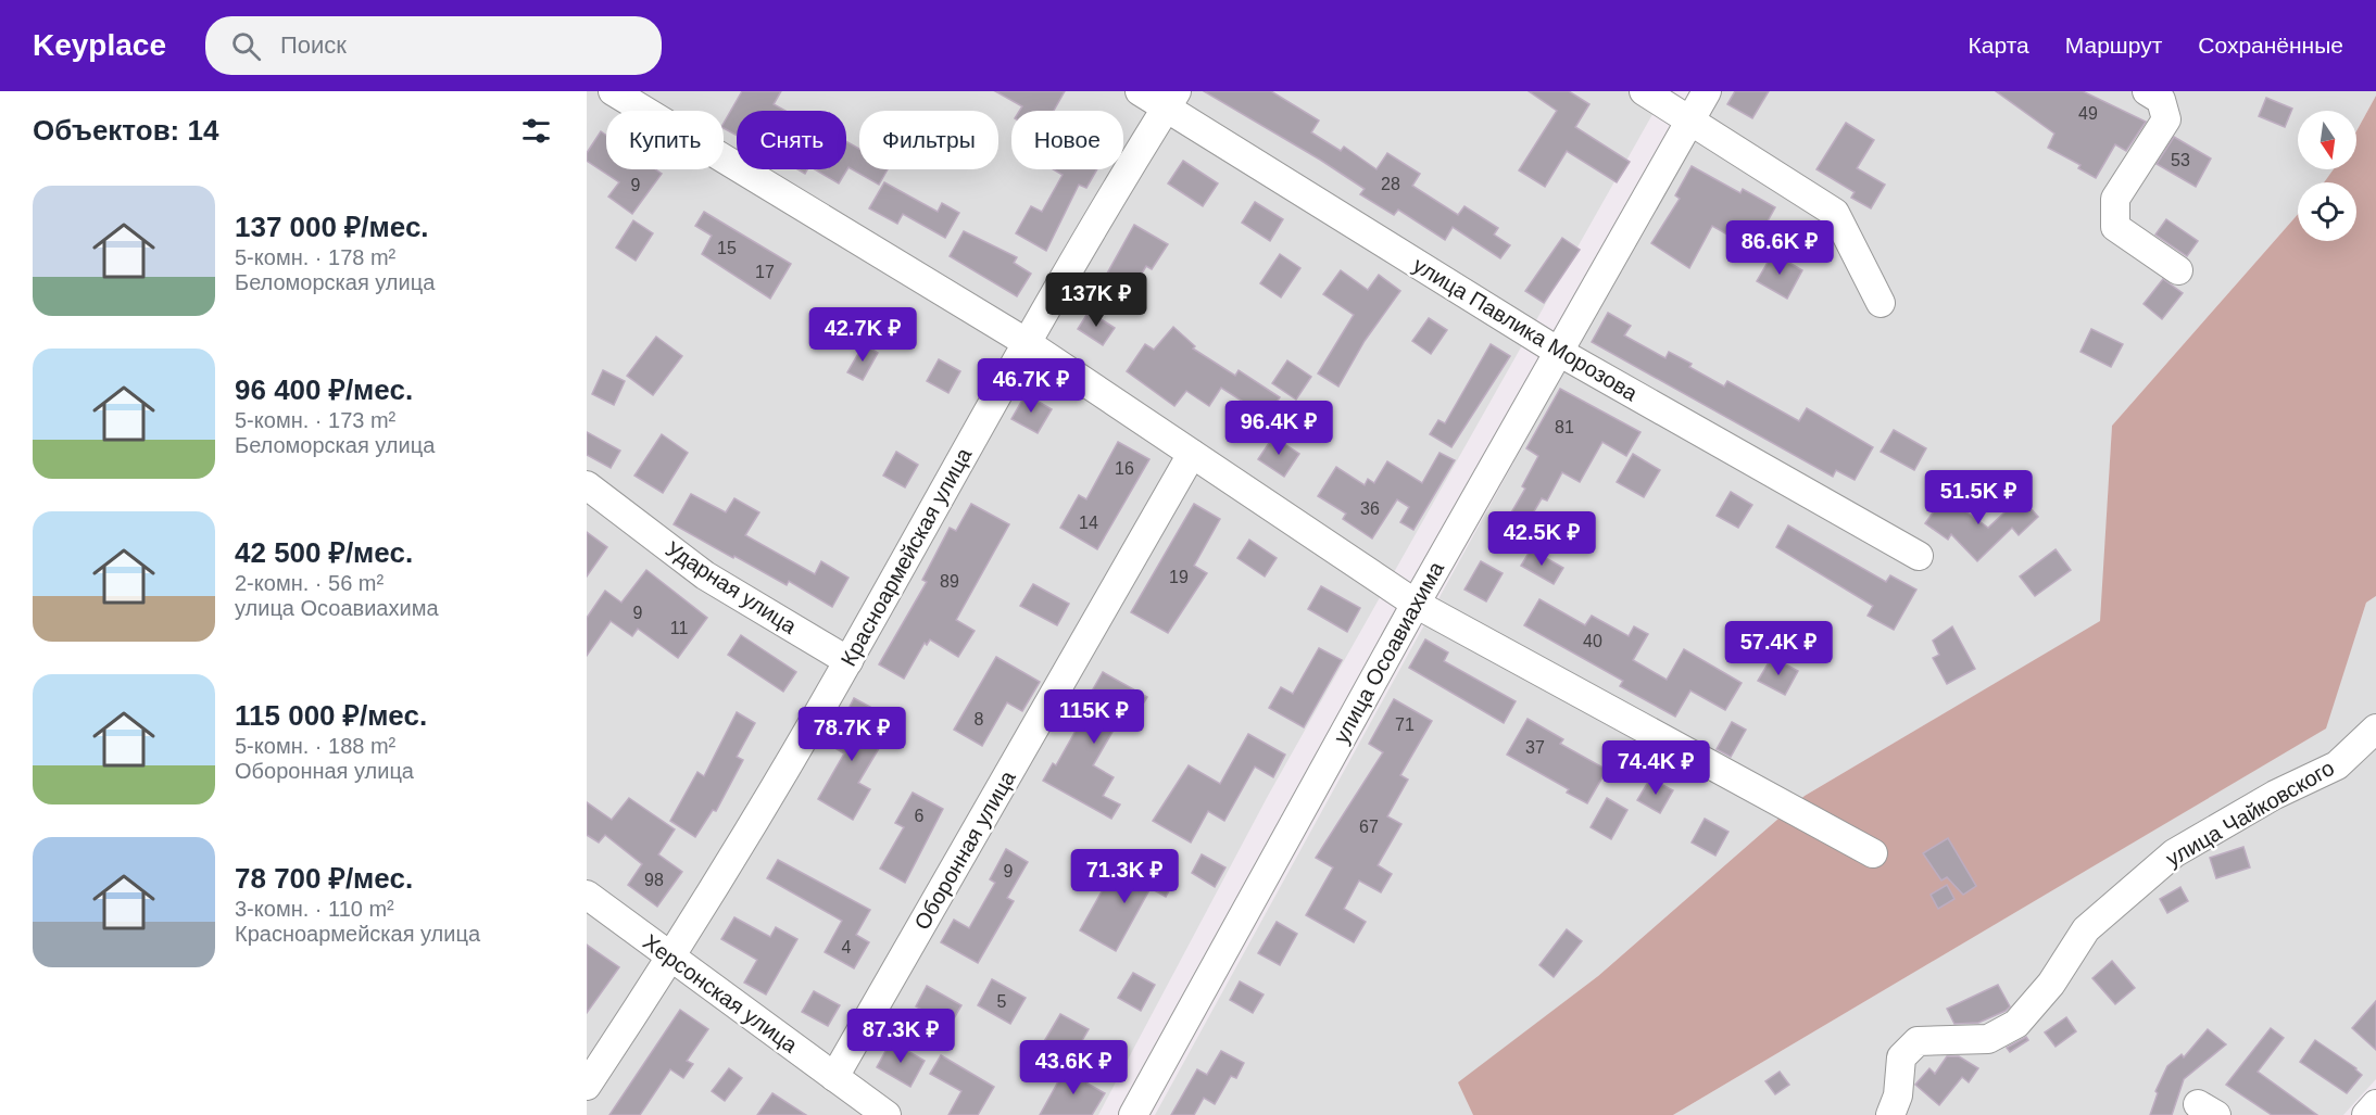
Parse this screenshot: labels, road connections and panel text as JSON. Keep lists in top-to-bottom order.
{
  "streets": {
    "street": [
      "улица Павлика Морозова",
      "Красноармейская улица",
      "Ударная улица",
      "улица Осоавиахима",
      "улица Чайковского",
      "Оборонная улица",
      "Херсонская улица"
    ]
  },
  "crossings": [
    ["улица Павлика Морозова", "Красноармейская улица"],
    ["улица Павлика Морозова", "улица Осоавиахима"],
    ["Красноармейская улица", "Ударная улица"],
    ["Красноармейская улица", "Херсонская улица"],
    ["Оборонная улица", "Херсонская улица"]
  ],
  "house_numbers": [
    "49",
    "53",
    "28",
    "9",
    "15",
    "17",
    "81",
    "16",
    "36",
    "14",
    "19",
    "89",
    "9",
    "11",
    "40",
    "8",
    "71",
    "37",
    "6",
    "67",
    "9",
    "98",
    "4",
    "5"
  ],
  "north": "bottom",
  "page": {
    "header": "Keyplace",
    "search": "Поиск",
    "nav": ["Карта", "Маршрут", "Сохранённые"],
    "heading": "Объектов: 14",
    "chip": [
      "Купить",
      "Снять",
      "Фильтры",
      "Новое"
    ],
    "list": [
      {
        "name": "137 000 ₽/мес.",
        "note": "5-комн. · 178 m² · Беломорская улица"
      },
      {
        "name": "96 400 ₽/мес.",
        "note": "5-комн. · 173 m² · Беломорская улица"
      },
      {
        "name": "42 500 ₽/мес.",
        "note": "2-комн. · 56 m² · улица Осоавиахима"
      },
      {
        "name": "115 000 ₽/мес.",
        "note": "5-комн. · 188 m² · Оборонная улица"
      },
      {
        "name": "78 700 ₽/мес.",
        "note": "3-комн. · 110 m² · Красноармейская улица"
      }
    ],
    "price": [
      "86.6K ₽",
      "137K ₽",
      "42.7K ₽",
      "46.7K ₽",
      "96.4K ₽",
      "51.5K ₽",
      "42.5K ₽",
      "57.4K ₽",
      "115K ₽",
      "78.7K ₽",
      "74.4K ₽",
      "71.3K ₽",
      "87.3K ₽",
      "43.6K ₽"
    ]
  }
}
